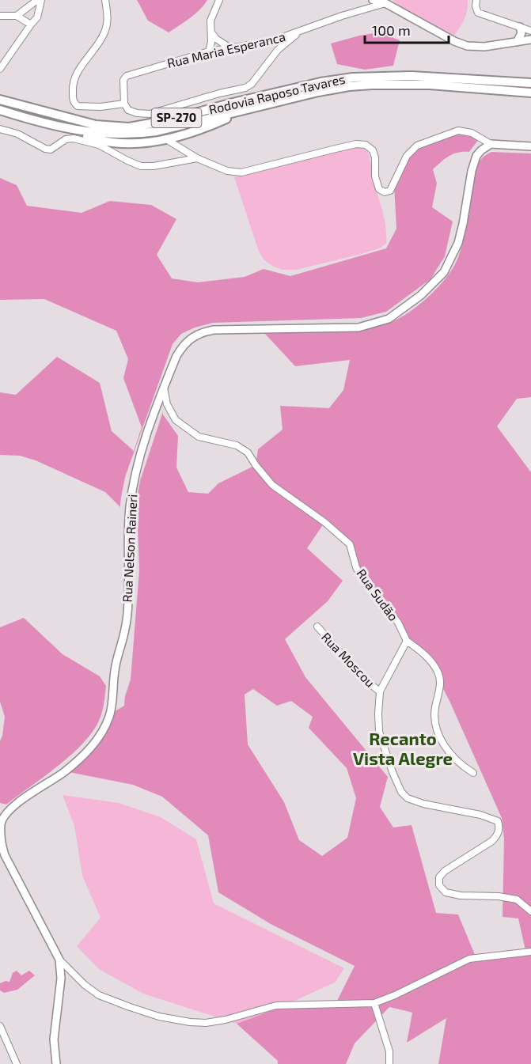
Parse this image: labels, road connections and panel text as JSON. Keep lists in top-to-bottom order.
{
  "streets": {
    "highway": ["Rodovia Raposo Tavares", "SP-270"],
    "main road": ["Rua Nelson Raineri"],
    "street": ["Rua Maria Esperanca", "Rua Sudão", "Rua Moscou"]
  },
  "crossings": [
    ["Rua Nelson Raineri", "Rua Sudão"]
  ],
  "districts": ["Recanto Vista Alegre"],
  "scale_bar": "100 m"
}
